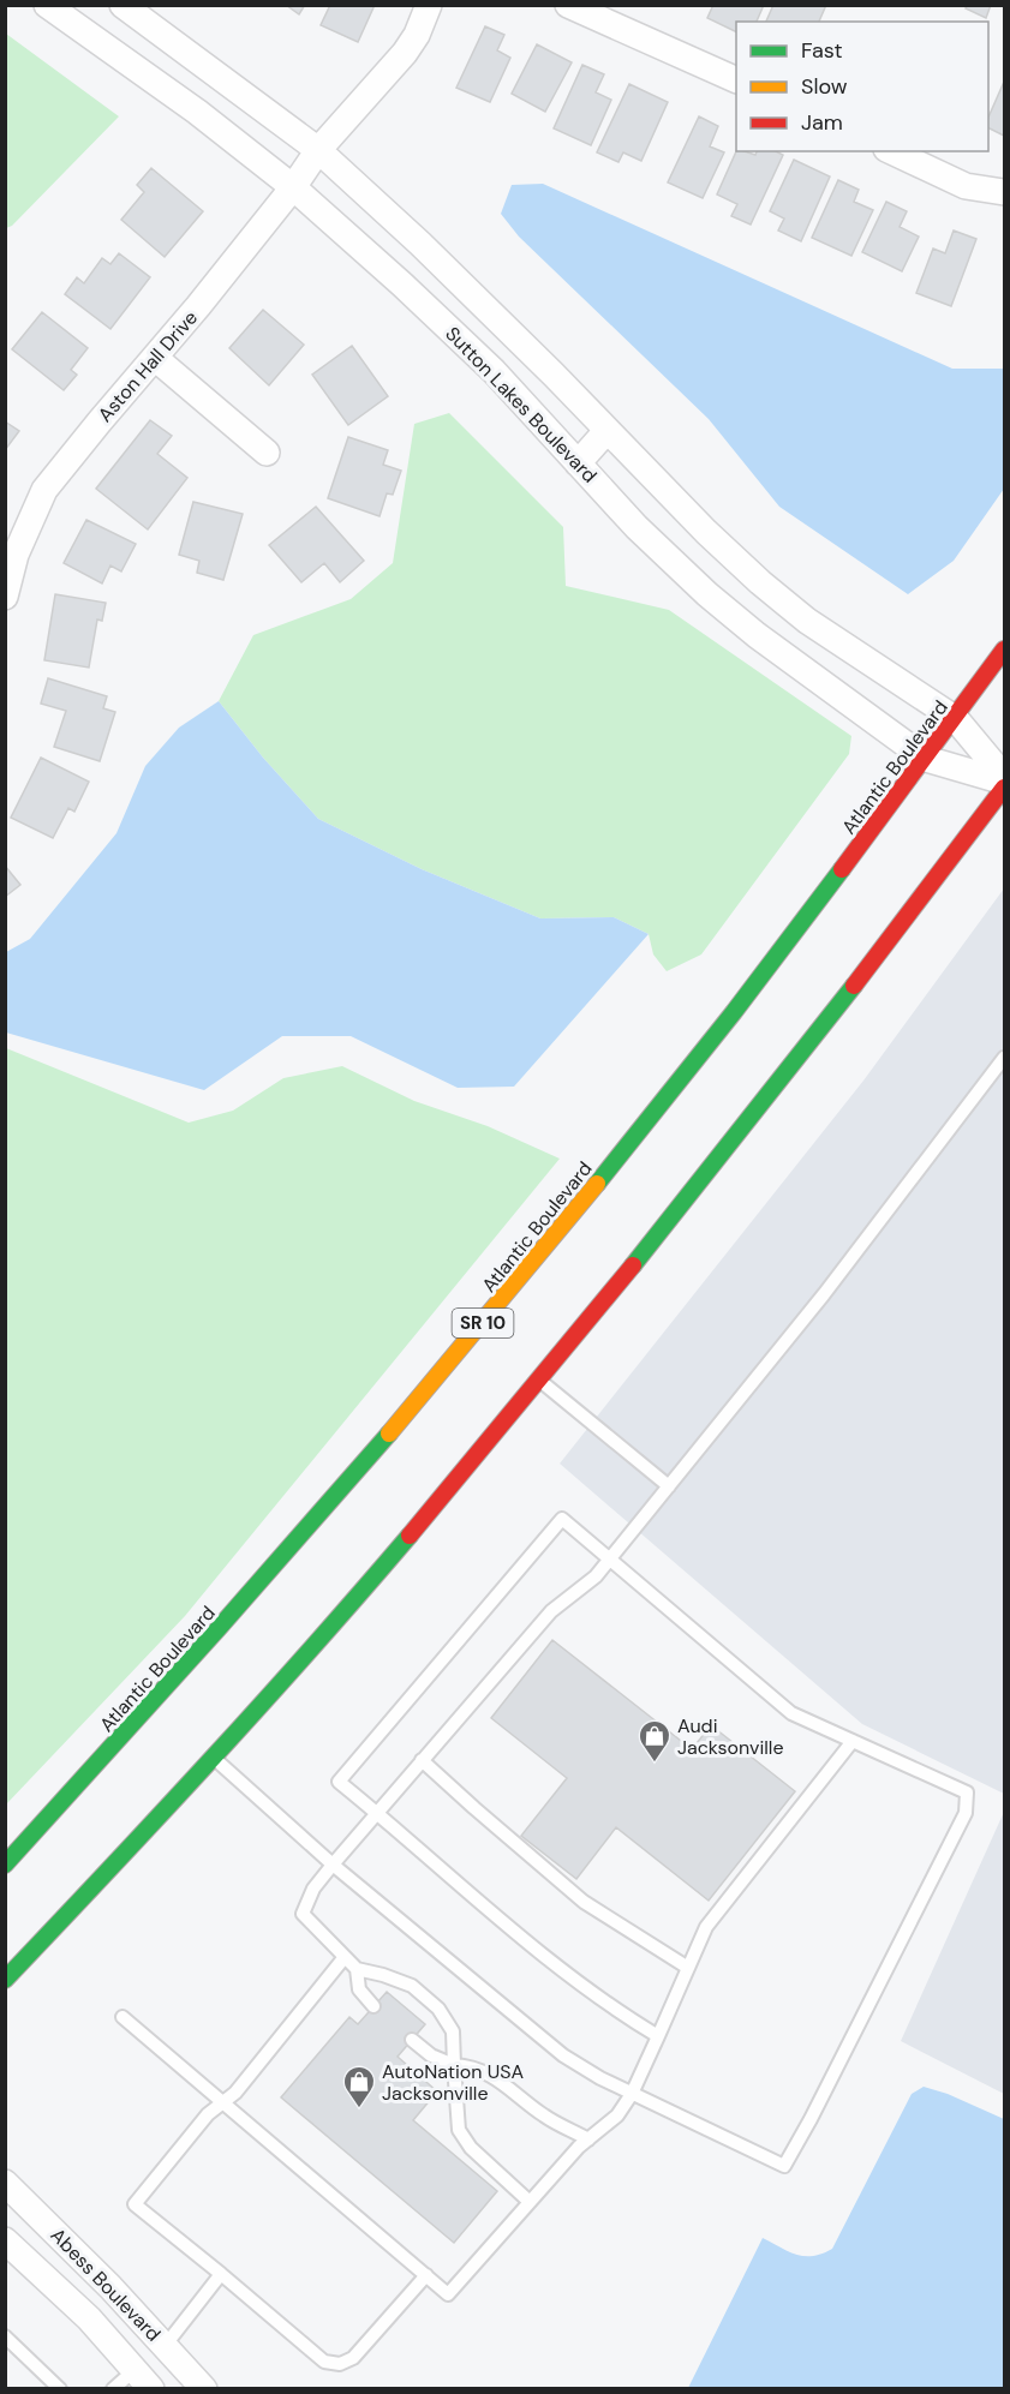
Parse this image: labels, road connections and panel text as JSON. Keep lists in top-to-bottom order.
{
  "streets": {
    "highway": ["Atlantic Boulevard", "SR 10"],
    "street": ["Aston Hall Drive", "Sutton Lakes Boulevard", "Abess Boulevard"]
  },
  "crossings": [
    ["Aston Hall Drive", "Sutton Lakes Boulevard"],
    ["Sutton Lakes Boulevard", "Atlantic Boulevard"]
  ],
  "places": {
    "shop": ["Audi Jacksonville", "AutoNation USA Jacksonville"]
  },
  "legend": ["Fast", "Slow", "Jam"]
}
